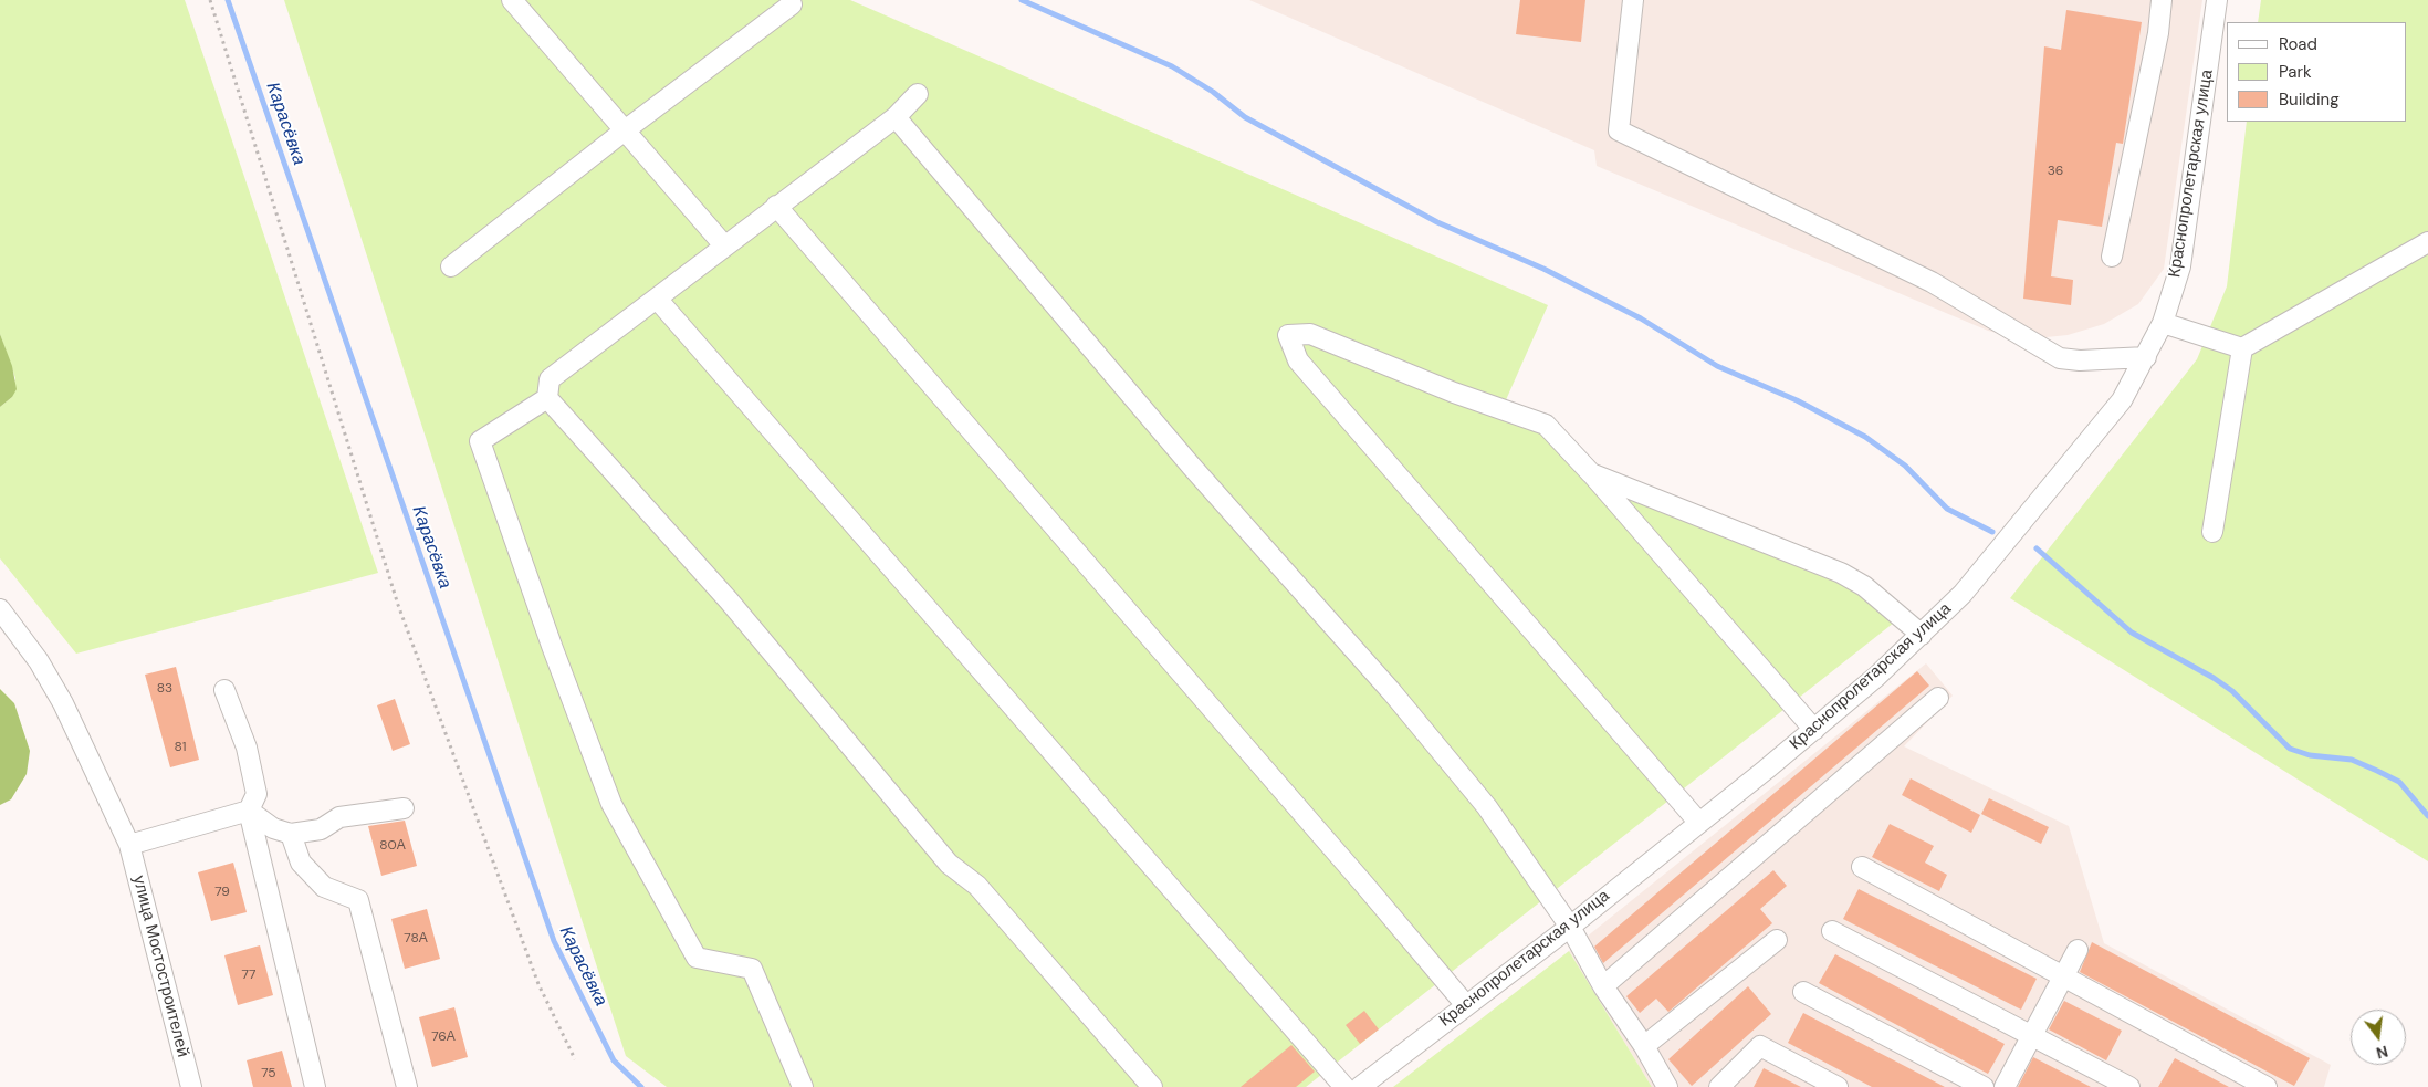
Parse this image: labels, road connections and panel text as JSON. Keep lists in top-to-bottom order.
{
  "streets": {
    "street": ["Краснопролетарская улица", "улица Мостостроителей"]
  },
  "water": ["Карасёвка"],
  "house_numbers": [
    "36",
    "83",
    "81",
    "80А",
    "79",
    "78А",
    "77",
    "76А",
    "75"
  ],
  "legend": ["Road", "Park", "Building"],
  "north": "bottom"
}
